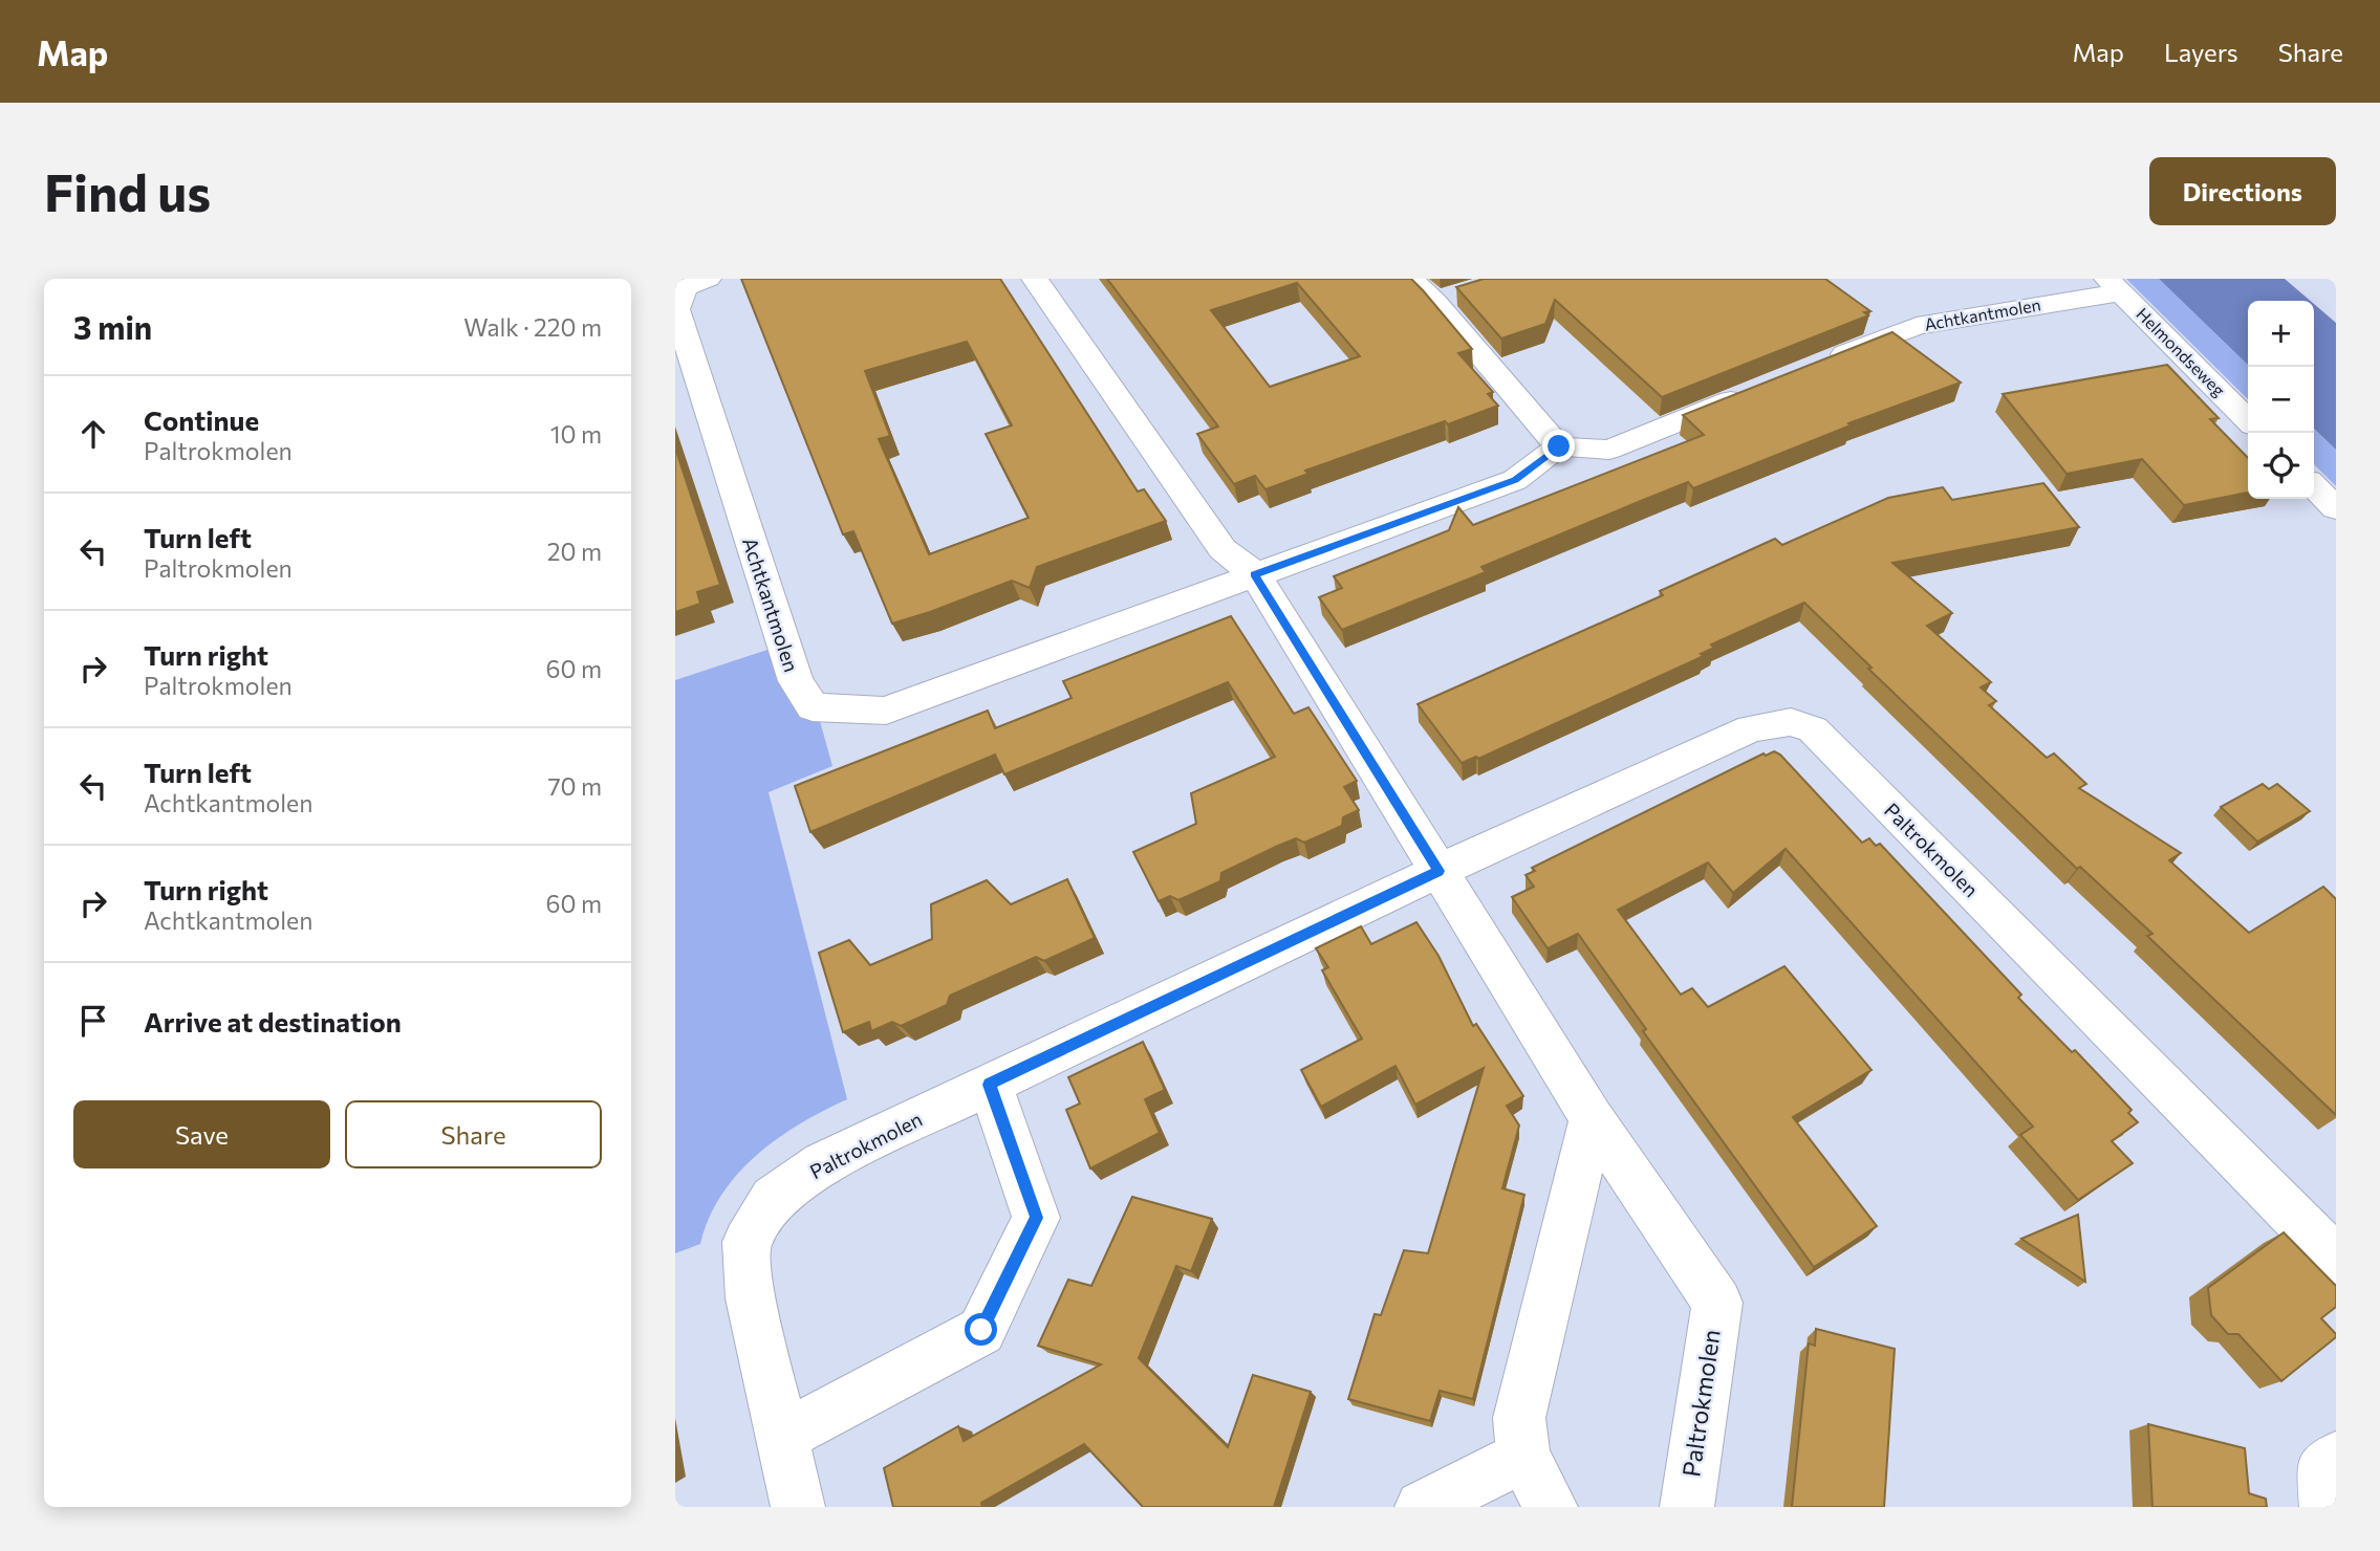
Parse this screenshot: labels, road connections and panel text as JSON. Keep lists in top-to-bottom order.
{
  "streets": {
    "street": ["Achtkantmolen", "Helmondseweg", "Paltrokmolen"]
  },
  "crossings": [
    ["Achtkantmolen", "Helmondseweg"]
  ],
  "page": {
    "header": "Map",
    "nav": ["Map", "Layers", "Share"],
    "buttons": [
      "Directions",
      ["Save", "Share"]
    ],
    "title": "Find us",
    "heading": ["3 min", "Walk · 220 m"],
    "map_buttons": ["+", "−"],
    "list": [
      ["Continue", "Paltrokmolen", "10 m"],
      ["Turn left", "Paltrokmolen", "20 m"],
      ["Turn right", "Paltrokmolen", "60 m"],
      ["Turn left", "Achtkantmolen", "70 m"],
      ["Turn right", "Achtkantmolen", "60 m"],
      "Arrive at destination"
    ]
  }
}
